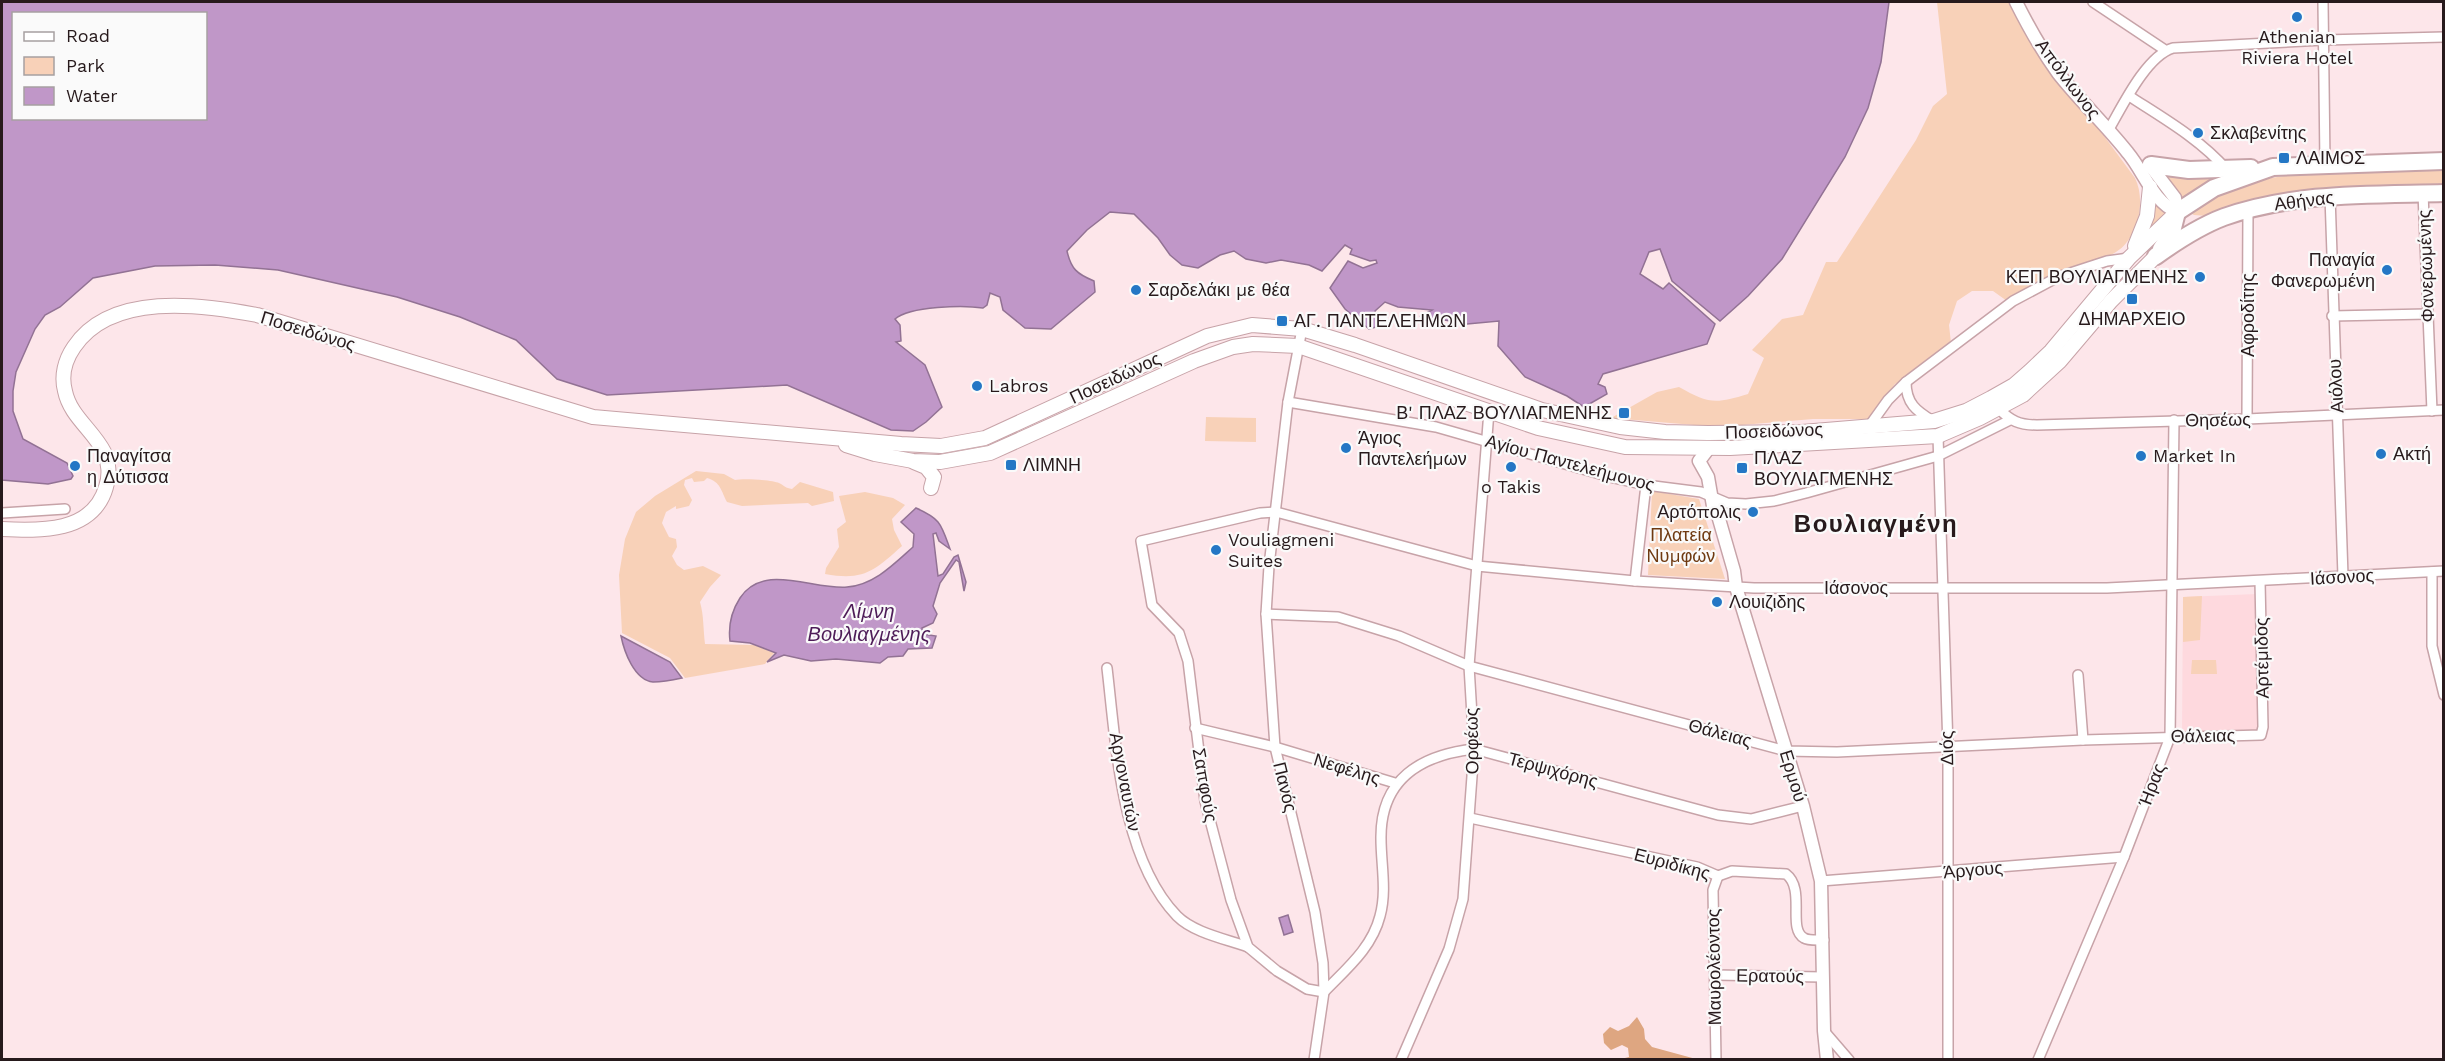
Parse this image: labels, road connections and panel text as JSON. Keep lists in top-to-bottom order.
{
  "streets": {
    "highway": ["Αθήνας", "Ποσειδώνος"],
    "street": [
      "Απόλλωνος",
      "Φανερωμένης",
      "Αφροδίτης",
      "Αιόλου",
      "Θησέως",
      "Αγίου Παντελεήμονος",
      "Ιάσονος",
      "Αρτέμιδος",
      "Θάλειας",
      "Ορφέως",
      "Διός",
      "Νεφέλης",
      "Τερψιχόρης",
      "Ερμού",
      "Αργοναυτών",
      "Σαπφούς",
      "Ήρας",
      "Πανός",
      "Ευριδίκης",
      "Άργους",
      "Μαυρολέοντος",
      "Ερατούς"
    ]
  },
  "crossings": [
    ["Αθήνας", "Φανερωμένης"],
    ["Αθήνας", "Αφροδίτης"],
    ["Αθήνας", "Ποσειδώνος"],
    ["Αθήνας", "Αιόλου"],
    ["Φανερωμένης", "Θησέως"],
    ["Αφροδίτης", "Θησέως"],
    ["Ποσειδώνος", "Ορφέως"],
    ["Ποσειδώνος", "Διός"],
    ["Ποσειδώνος", "Ερμού"],
    ["Αιόλου", "Θησέως"],
    ["Αιόλου", "Ιάσονος"],
    ["Θησέως", "Αγίου Παντελεήμονος"],
    ["Θησέως", "Ήρας"],
    ["Αγίου Παντελεήμονος", "Ορφέως"],
    ["Αγίου Παντελεήμονος", "Διός"],
    ["Αγίου Παντελεήμονος", "Ερμού"],
    ["Ιάσονος", "Αρτέμιδος"],
    ["Ιάσονος", "Ορφέως"],
    ["Ιάσονος", "Διός"],
    ["Ιάσονος", "Ερμού"],
    ["Ιάσονος", "Σαπφούς"],
    ["Ιάσονος", "Ήρας"],
    ["Ιάσονος", "Πανός"],
    ["Αρτέμιδος", "Θάλειας"],
    ["Θάλειας", "Ορφέως"],
    ["Θάλειας", "Διός"],
    ["Θάλειας", "Ερμού"],
    ["Θάλειας", "Ήρας"],
    ["Θάλειας", "Πανός"],
    ["Ορφέως", "Τερψιχόρης"],
    ["Ορφέως", "Ευριδίκης"],
    ["Διός", "Άργους"],
    ["Νεφέλης", "Τερψιχόρης"],
    ["Νεφέλης", "Σαπφούς"],
    ["Νεφέλης", "Πανός"],
    ["Τερψιχόρης", "Ερμού"],
    ["Ερμού", "Ευριδίκης"],
    ["Ερμού", "Άργους"],
    ["Ερμού", "Ερατούς"],
    ["Αργοναυτών", "Σαπφούς"],
    ["Σαπφούς", "Πανός"],
    ["Ήρας", "Άργους"],
    ["Ευριδίκης", "Μαυρολέοντος"],
    ["Μαυρολέοντος", "Ερατούς"]
  ],
  "districts": ["Βουλιαγμένη"],
  "water": ["Λίμνη Βουλιαγμένης"],
  "parks": ["Πλατεία Νυμφών"],
  "places": {
    "other": [
      "Athenian Riviera Hotel",
      "Σκλαβενίτης",
      "Παναγία Φανερωμένη",
      "ΚΕΠ ΒΟΥΛΙΑΓΜΕΝΗΣ",
      "Σαρδελάκι με θέα",
      "Labros",
      "Άγιος Παντελεήμων",
      "Ακτή",
      "Market In",
      "Παναγίτσα η Δύτισσα",
      "o Takis",
      "Αρτόπολις",
      "Vouliagmeni Suites",
      "Λουιζιδης"
    ],
    "transit": [
      "ΛΑΙΜΟΣ",
      "ΔΗΜΑΡΧΕΙΟ",
      "ΑΓ. ΠΑΝΤΕΛΕΗΜΩΝ",
      "Β' ΠΛΑΖ ΒΟΥΛΙΑΓΜΕΝΗΣ",
      "ΛΙΜΝΗ",
      "ΠΛΑΖ ΒΟΥΛΙΑΓΜΕΝΗΣ"
    ]
  },
  "legend": ["Road", "Park", "Water"]
}
